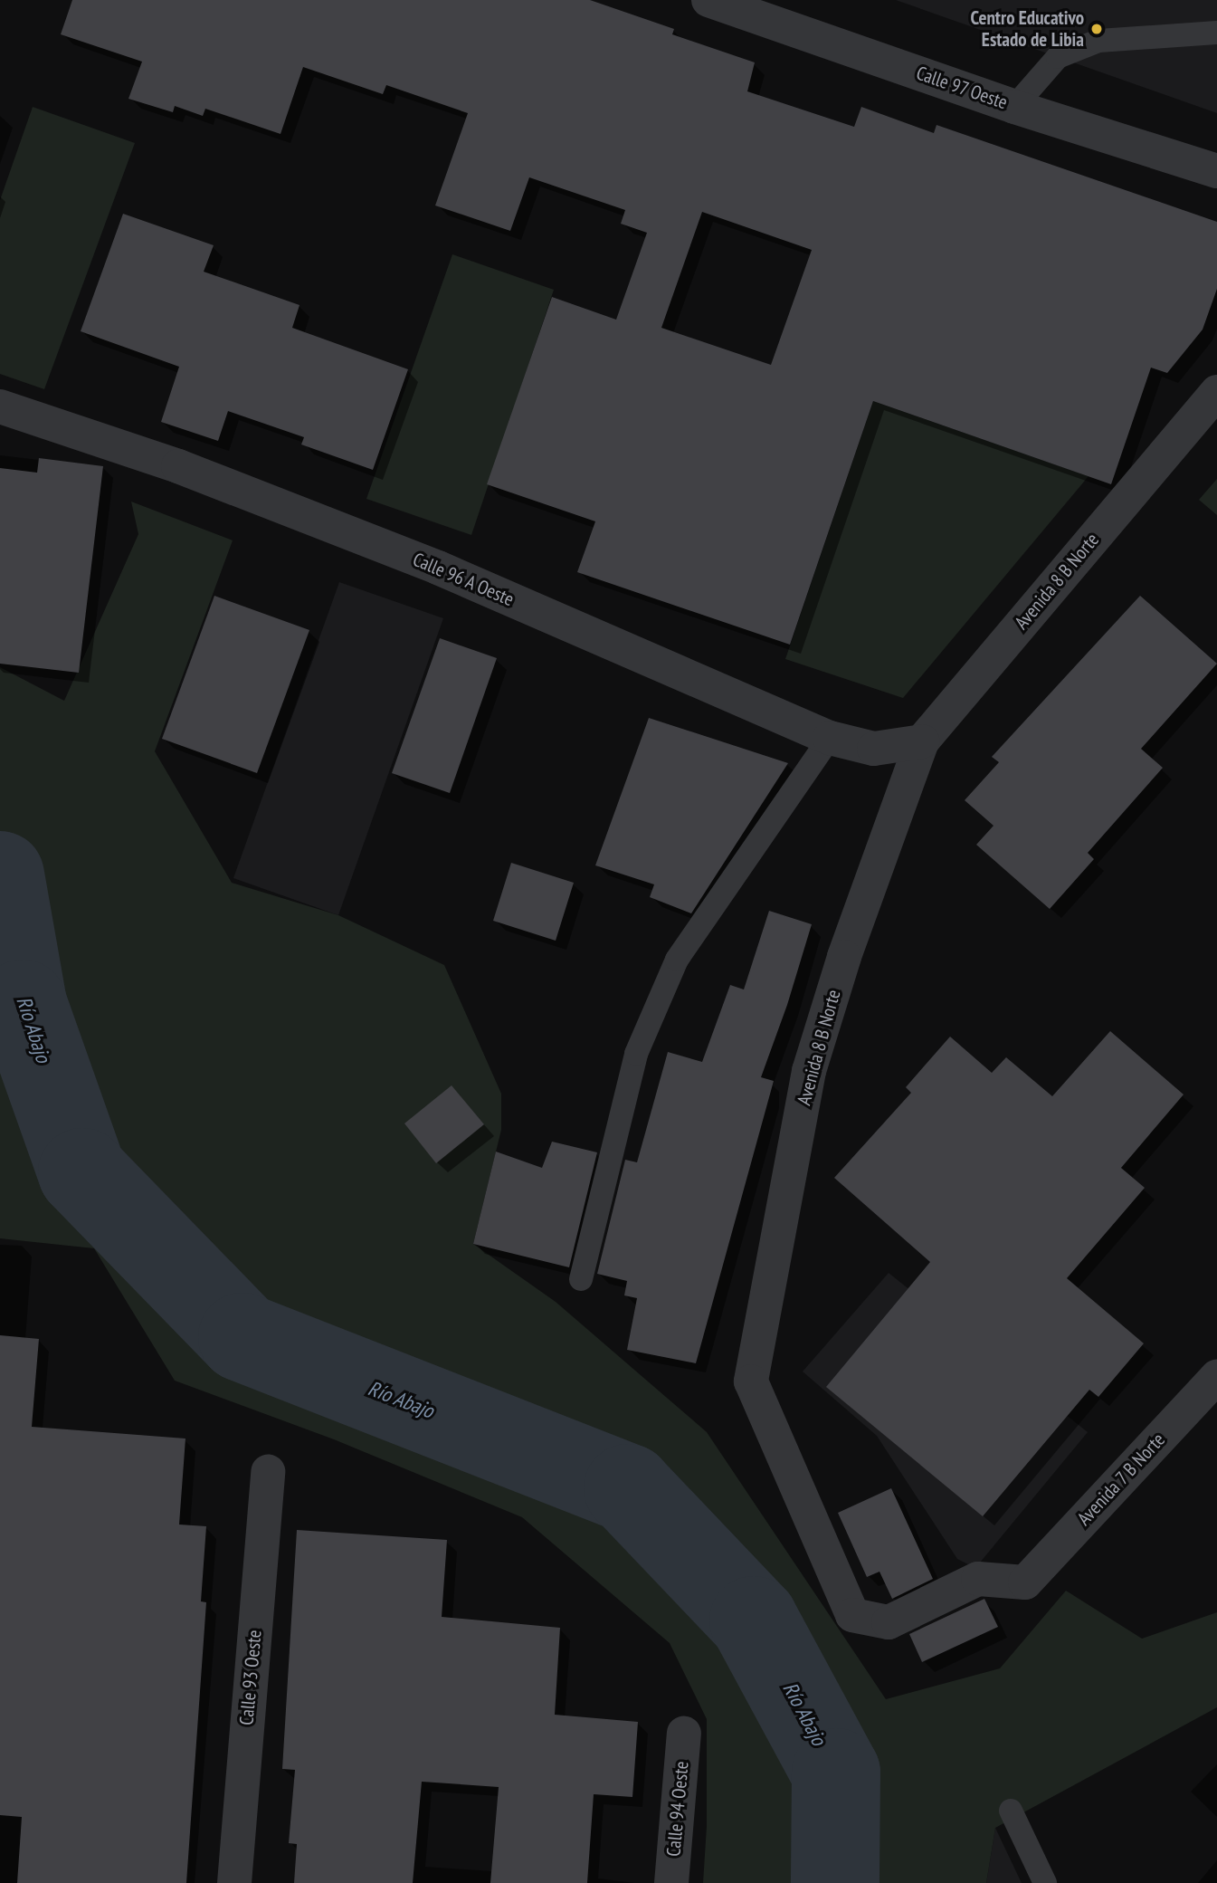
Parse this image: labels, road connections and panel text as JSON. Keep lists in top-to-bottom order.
{
  "streets": {
    "street": [
      "Calle 97 Oeste",
      "Calle 96 A Oeste",
      "Avenida 8 B Norte",
      "Avenida 7 B Norte",
      "Calle 93 Oeste",
      "Calle 94 Oeste"
    ]
  },
  "crossings": [
    ["Calle 96 A Oeste", "Avenida 8 B Norte"],
    ["Avenida 8 B Norte", "Avenida 7 B Norte"]
  ],
  "water": ["Río Abajo"],
  "places": ["Centro Educativo Estado de Libia"]
}
